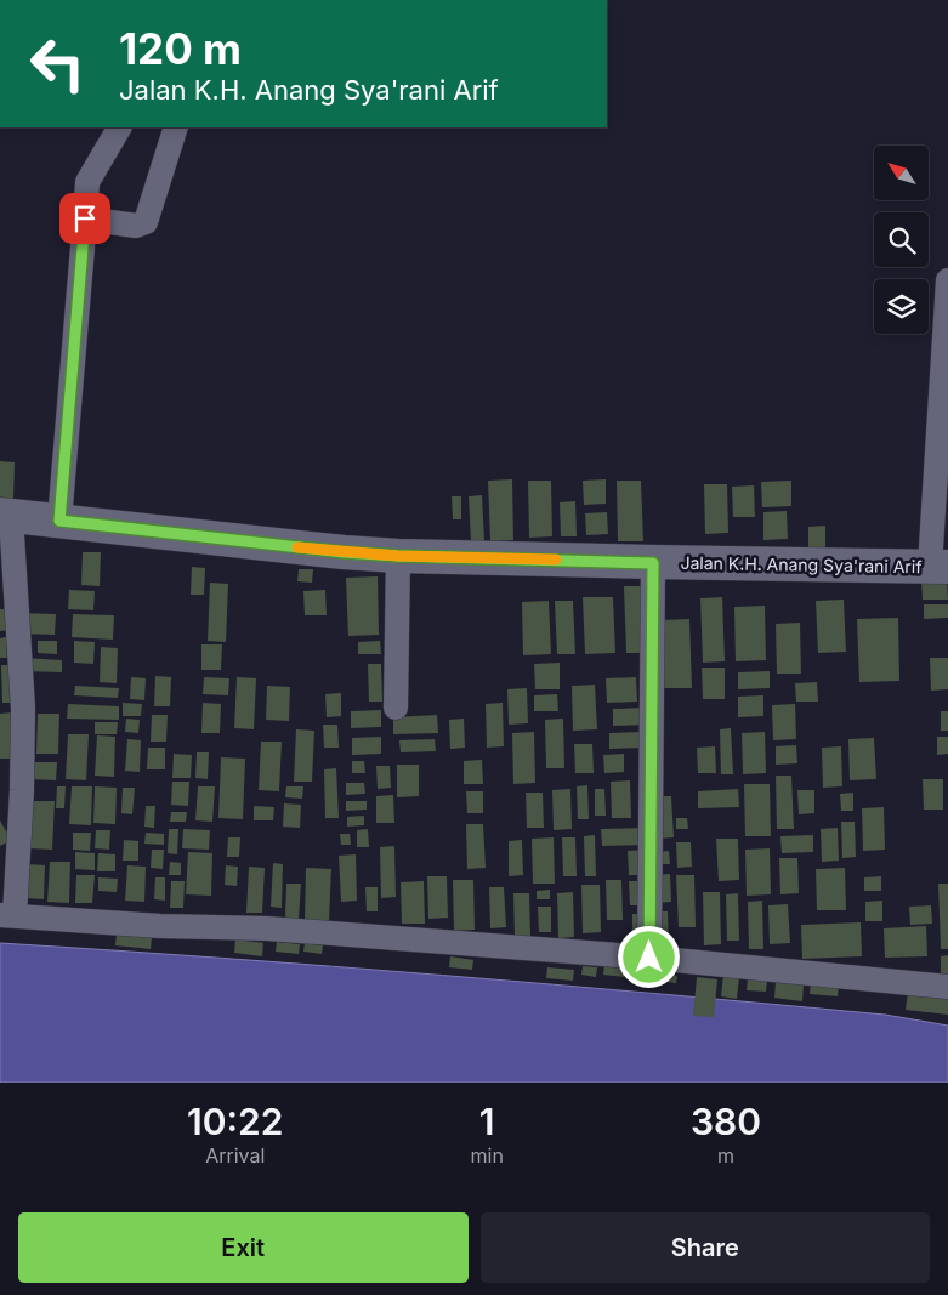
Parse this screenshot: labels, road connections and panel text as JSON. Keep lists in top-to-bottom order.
{
  "streets": {
    "street": ["Jalan K.H. Anang Sya'rani Arif"]
  },
  "north": "top left",
  "page": {
    "turn": ["120 m", "Jalan K.H. Anang Sya'rani Arif"],
    "eta": [
      "10:22",
      "Arrival",
      "1",
      "min",
      "380",
      "m"
    ],
    "buttons": ["Exit", "Share"]
  }
}
